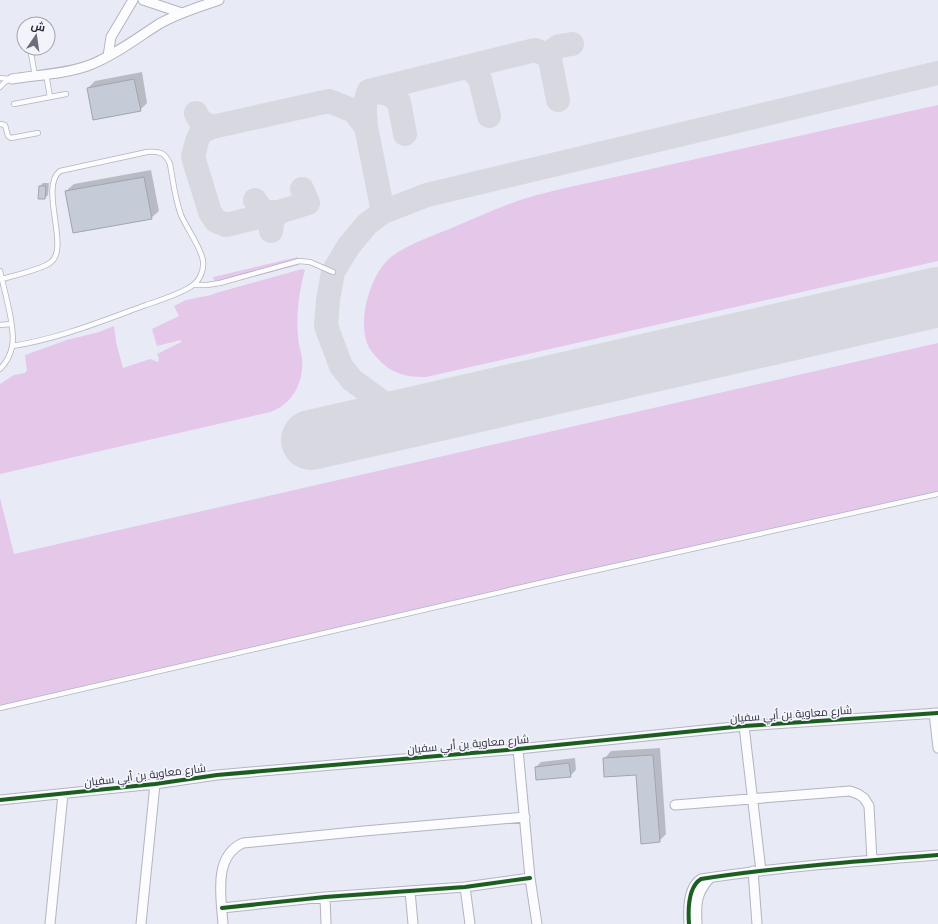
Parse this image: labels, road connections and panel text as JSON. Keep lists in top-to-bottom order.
{
  "streets": {
    "street": ["شارع معاوية بن أبي سفيان"]
  },
  "north": "top"
}
